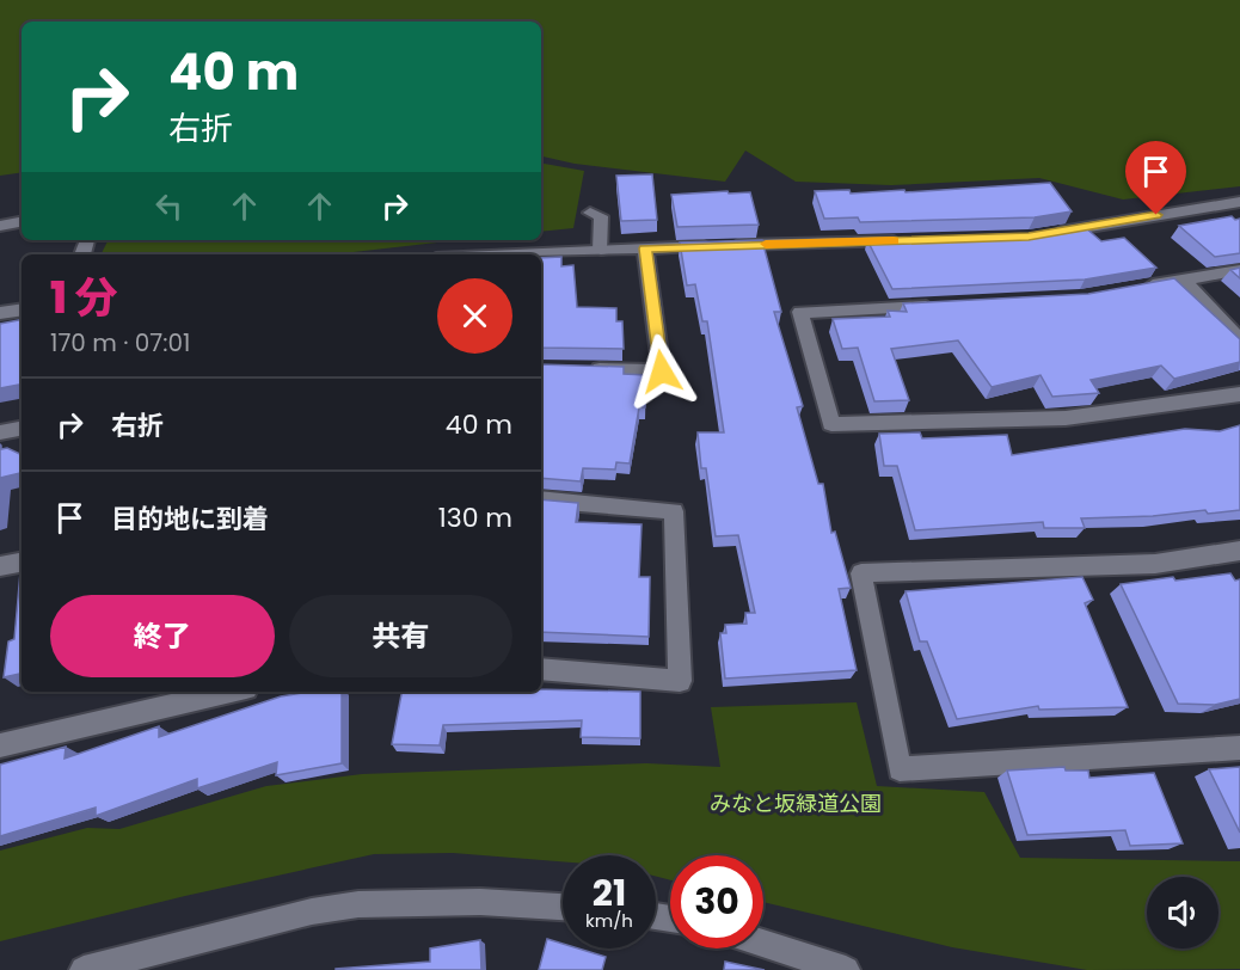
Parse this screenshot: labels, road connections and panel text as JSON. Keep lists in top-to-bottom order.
{
  "parks": ["みなと坂緑道公園"],
  "page": {
    "turn": ["40 m", "右折"],
    "heading": ["1 分", "170 m · 07:01"],
    "list": [
      {
        "name": "右折",
        "value": "40 m"
      },
      {
        "name": "目的地に到着",
        "value": "130 m"
      }
    ],
    "buttons": ["終了", "共有"],
    "speed": "21 km/h",
    "limit": "30"
  }
}
